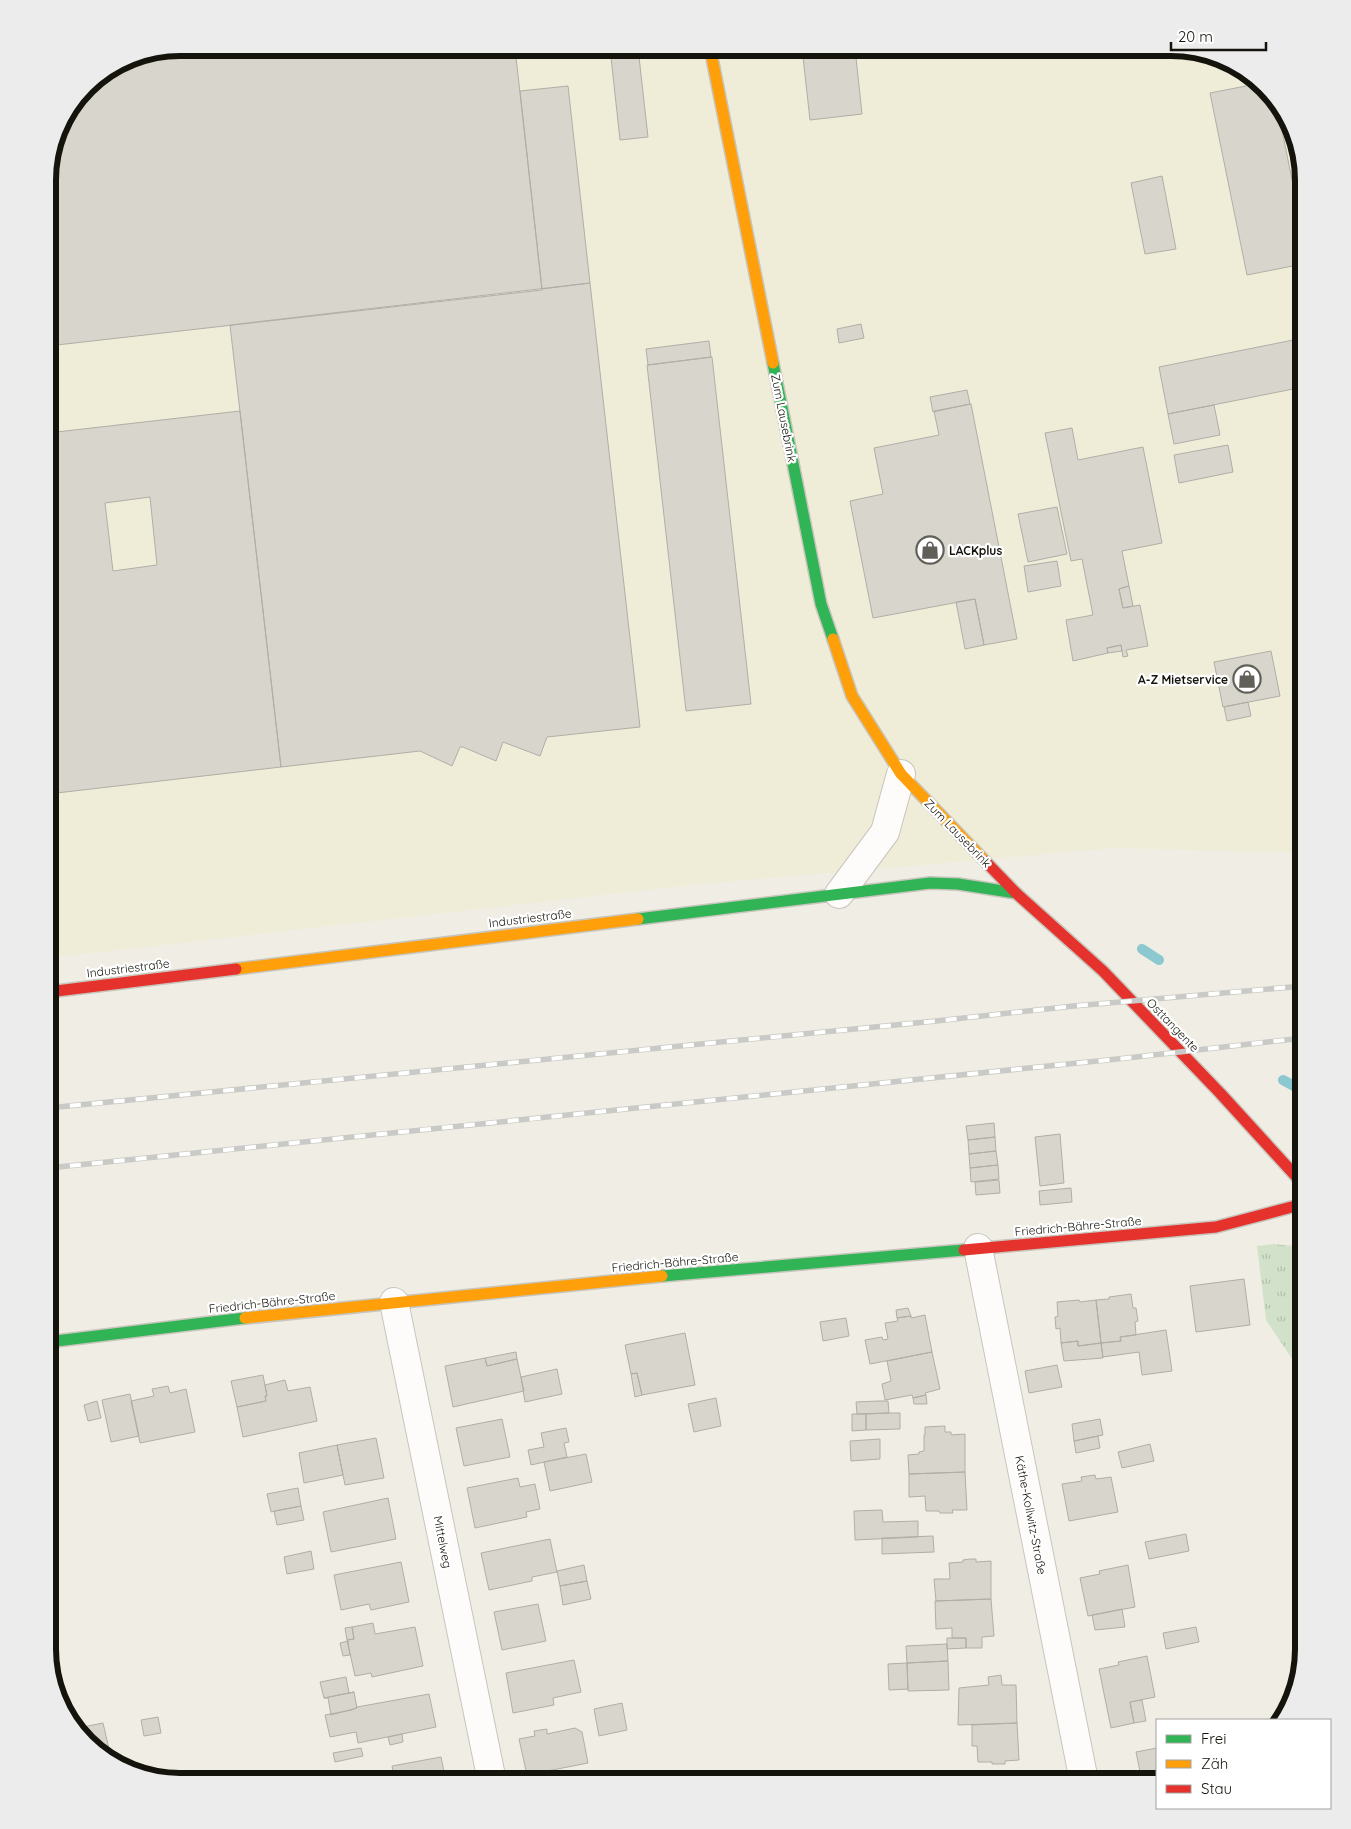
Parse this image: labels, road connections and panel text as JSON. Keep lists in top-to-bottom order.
{
  "streets": {
    "street": [
      "Zum Lausebrink",
      "Industriestraße",
      "Osttangente",
      "Friedrich-Bähre-Straße",
      "Käthe-Kollwitz-Straße",
      "Mittelweg"
    ]
  },
  "crossings": [
    ["Zum Lausebrink", "Industriestraße"],
    ["Zum Lausebrink", "Osttangente"],
    ["Industriestraße", "Osttangente"],
    ["Friedrich-Bähre-Straße", "Käthe-Kollwitz-Straße"],
    ["Friedrich-Bähre-Straße", "Mittelweg"]
  ],
  "places": {
    "shop": ["LACKplus", "A-Z Mietservice"]
  },
  "legend": ["Frei", "Zäh", "Stau"],
  "scale_bar": "20 m"
}
